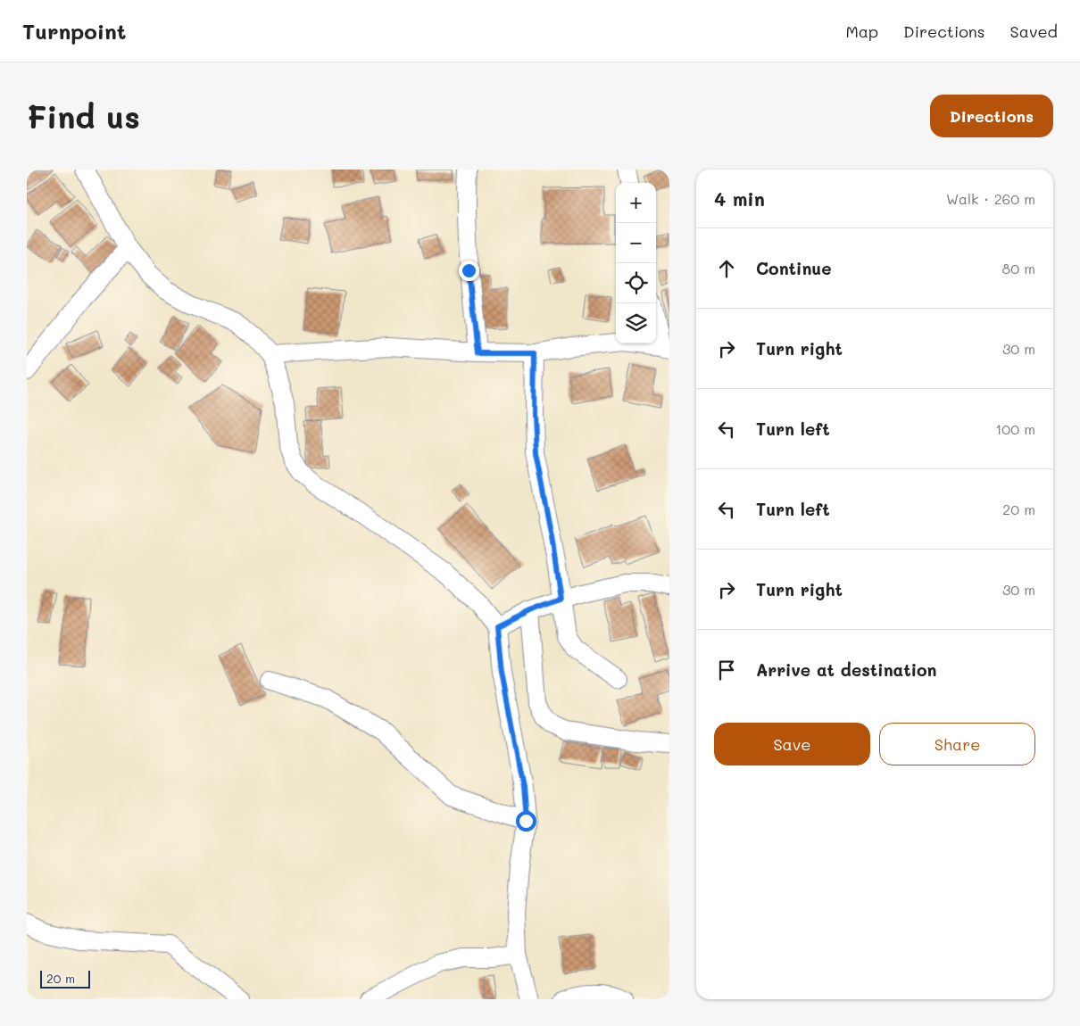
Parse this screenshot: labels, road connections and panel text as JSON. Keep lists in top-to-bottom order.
{
  "scale_bar": "20 m",
  "page": {
    "header": "Turnpoint",
    "nav": ["Map", "Directions", "Saved"],
    "buttons": [
      "Directions",
      ["Save", "Share"]
    ],
    "title": "Find us",
    "heading": ["4 min", "Walk · 260 m"],
    "map_buttons": ["+", "−"],
    "list": [
      ["Continue", "80 m"],
      ["Turn right", "30 m"],
      ["Turn left", "100 m"],
      ["Turn left", "20 m"],
      ["Turn right", "30 m"],
      "Arrive at destination"
    ],
    "scale": "20 m"
  }
}
